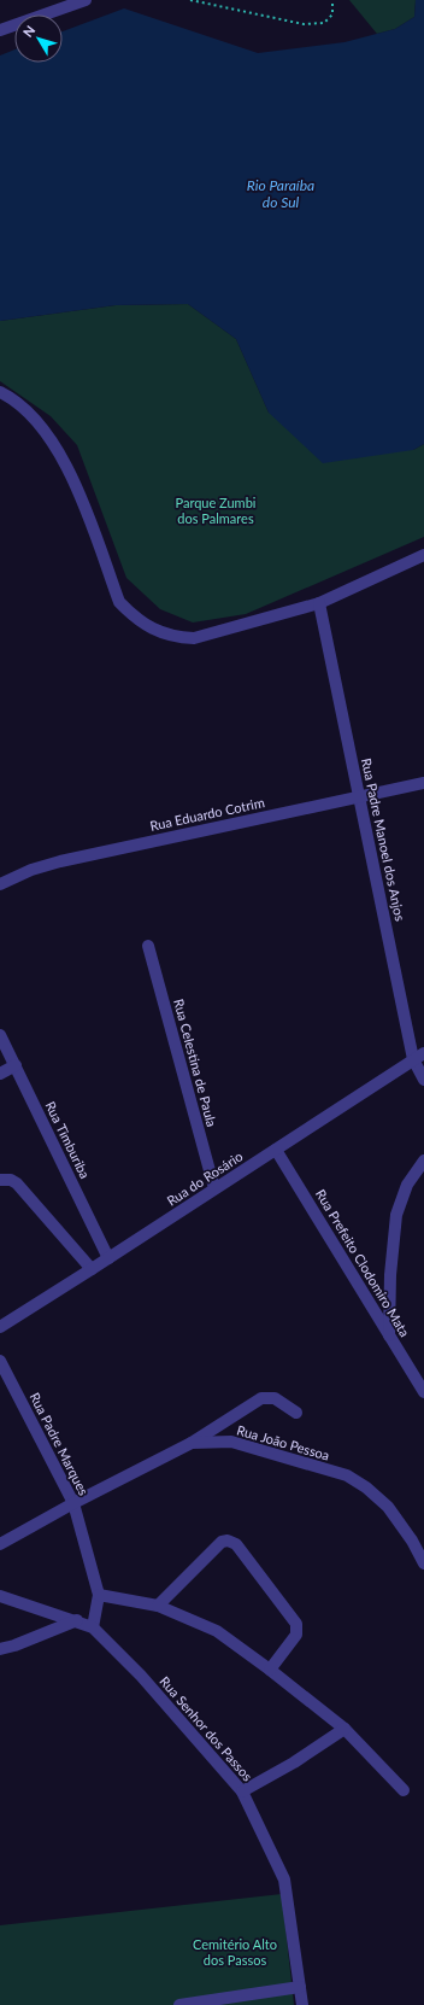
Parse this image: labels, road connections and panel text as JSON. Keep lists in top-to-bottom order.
{
  "streets": {
    "street": [
      "Rua Eduardo Cotrim",
      "Rua Padre Manoel dos Anjos",
      "Rua Celestina de Paula",
      "Rua Timburiba",
      "Rua do Rosário",
      "Rua Prefeito Clodomiro Mata",
      "Rua João Pessoa",
      "Rua Padre Marques",
      "Rua Senhor dos Passos"
    ]
  },
  "crossings": [
    ["Rua Eduardo Cotrim", "Rua Padre Manoel dos Anjos"],
    ["Rua Padre Manoel dos Anjos", "Rua do Rosário"],
    ["Rua Celestina de Paula", "Rua do Rosário"],
    ["Rua Timburiba", "Rua do Rosário"],
    ["Rua do Rosário", "Rua Prefeito Clodomiro Mata"],
    ["Rua João Pessoa", "Rua Padre Marques"],
    ["Rua Padre Marques", "Rua Senhor dos Passos"]
  ],
  "water": ["Rio Paraíba do Sul"],
  "parks": ["Parque Zumbi dos Palmares", "Cemitério Alto dos Passos"],
  "north": "top left"
}
